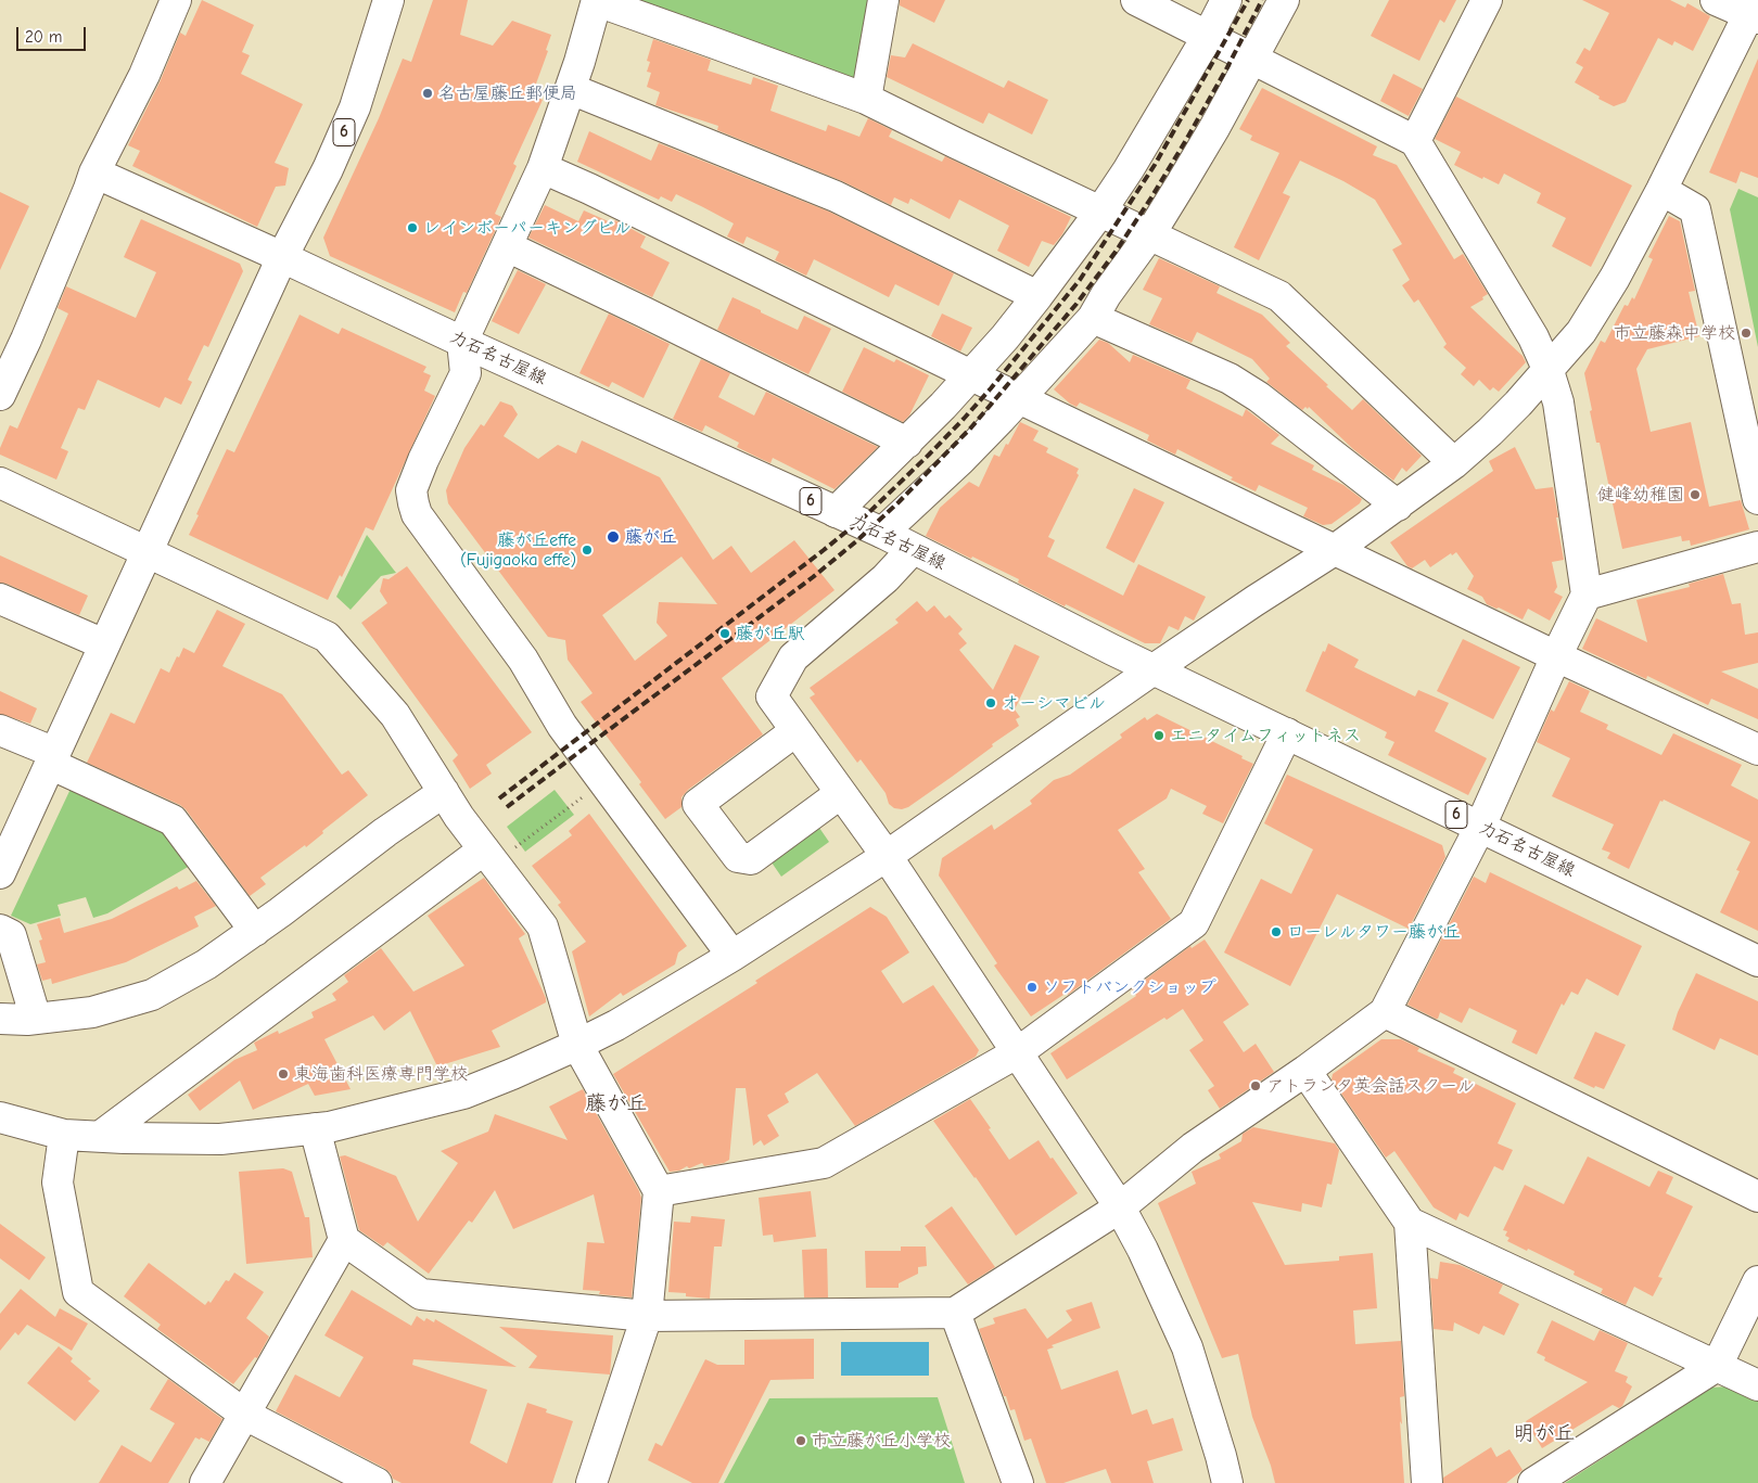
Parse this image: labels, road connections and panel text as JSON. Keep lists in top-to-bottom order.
{
  "streets": {
    "street": ["6", "力石名古屋線"]
  },
  "crossings": [
    ["6", "力石名古屋線"]
  ],
  "districts": ["藤が丘", "明が丘"],
  "places": [
    "名古屋藤丘郵便局",
    "レインボーパーキングビル",
    "市立藤森中学校",
    "健峰幼稚園",
    "藤が丘",
    "藤が丘effe (Fujigaoka effe)",
    "藤が丘駅",
    "オーシマビル",
    "エニタイムフィットネス",
    "ローレルタワー藤が丘",
    "ソフトバンクショップ",
    "東海歯科医療専門学校",
    "アトランタ英会話スクール",
    "市立藤が丘小学校"
  ],
  "scale_bar": "20 m"
}
